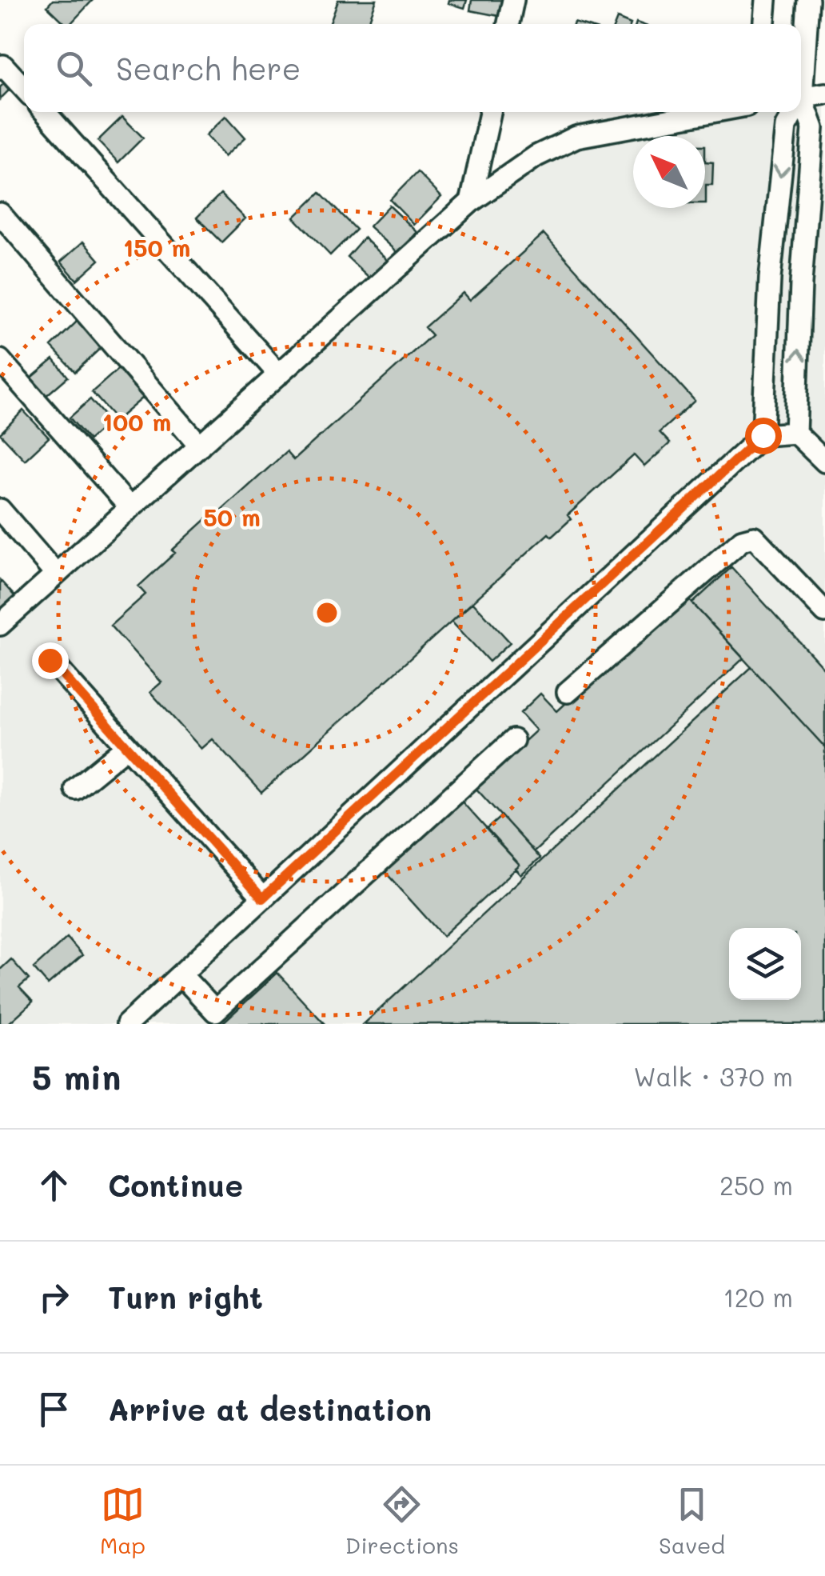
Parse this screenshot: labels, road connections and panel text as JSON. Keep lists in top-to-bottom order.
{
  "north": "top left",
  "page": {
    "search": "Search here",
    "heading": ["5 min", "Walk · 370 m"],
    "list": [
      ["Continue", "250 m"],
      ["Turn right", "120 m"],
      "Arrive at destination"
    ],
    "nav": ["Map", "Directions", "Saved"]
  },
  "rings": ["150 m", "100 m", "50 m"]
}
